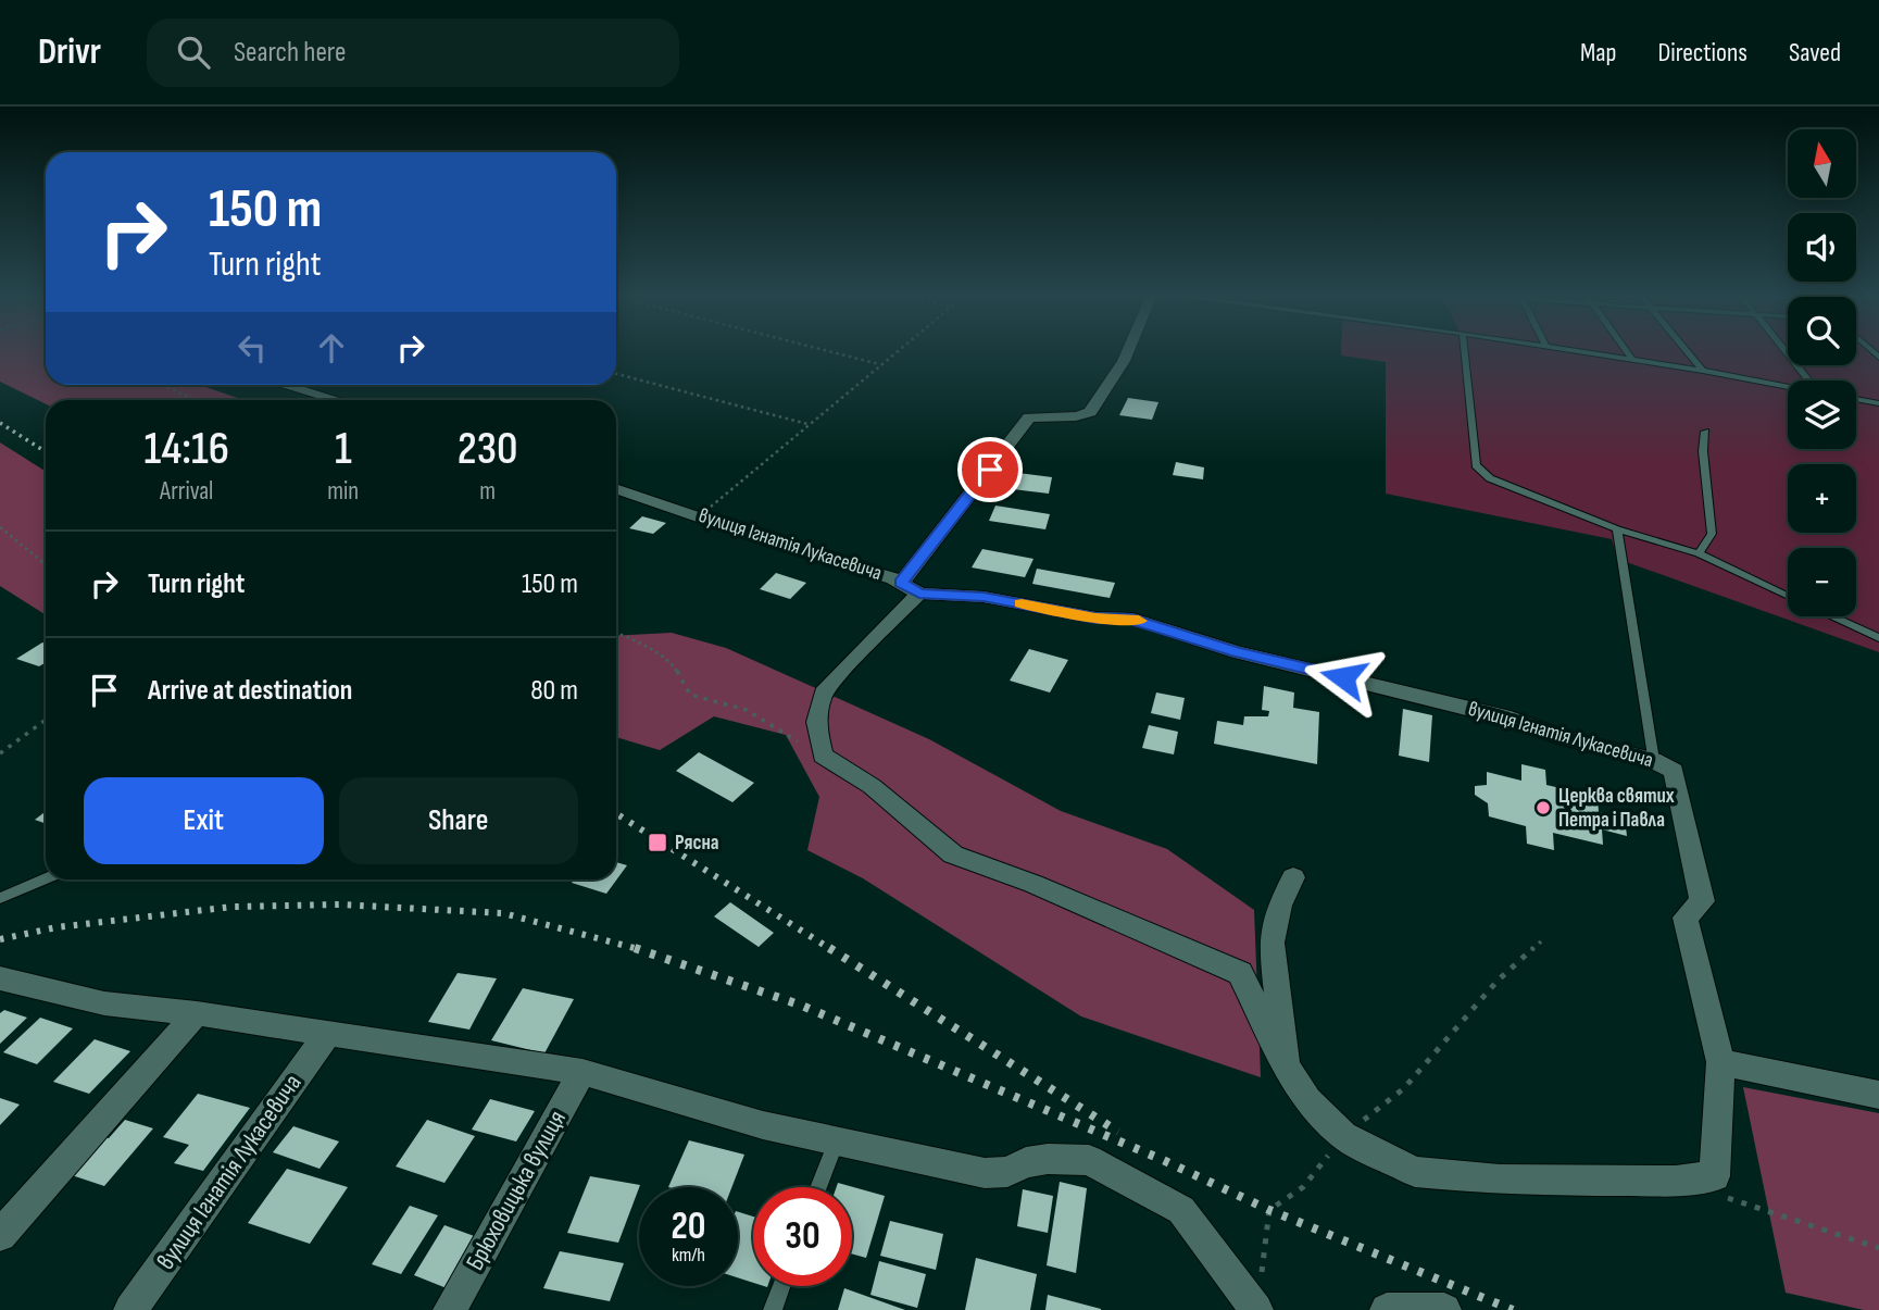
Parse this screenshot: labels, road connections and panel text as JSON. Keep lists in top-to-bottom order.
{
  "streets": {
    "street": ["вулиця Ігнатія Лукасевича", "Брюховицька вулиця"]
  },
  "places": {
    "other": ["Церква святих Петра і Павла"],
    "transit": ["Рясна"]
  },
  "north": "top",
  "page": {
    "header": "Drivr",
    "search": "Search here",
    "nav": ["Map", "Directions", "Saved"],
    "map_buttons": ["+", "−"],
    "turn": ["150 m", "Turn right"],
    "eta": [
      "14:16",
      "Arrival",
      "1",
      "min",
      "230",
      "m"
    ],
    "list": [
      {
        "name": "Turn right",
        "value": "150 m"
      },
      {
        "name": "Arrive at destination",
        "value": "80 m"
      }
    ],
    "buttons": ["Exit", "Share"],
    "speed": "20 km/h",
    "limit": "30"
  }
}
